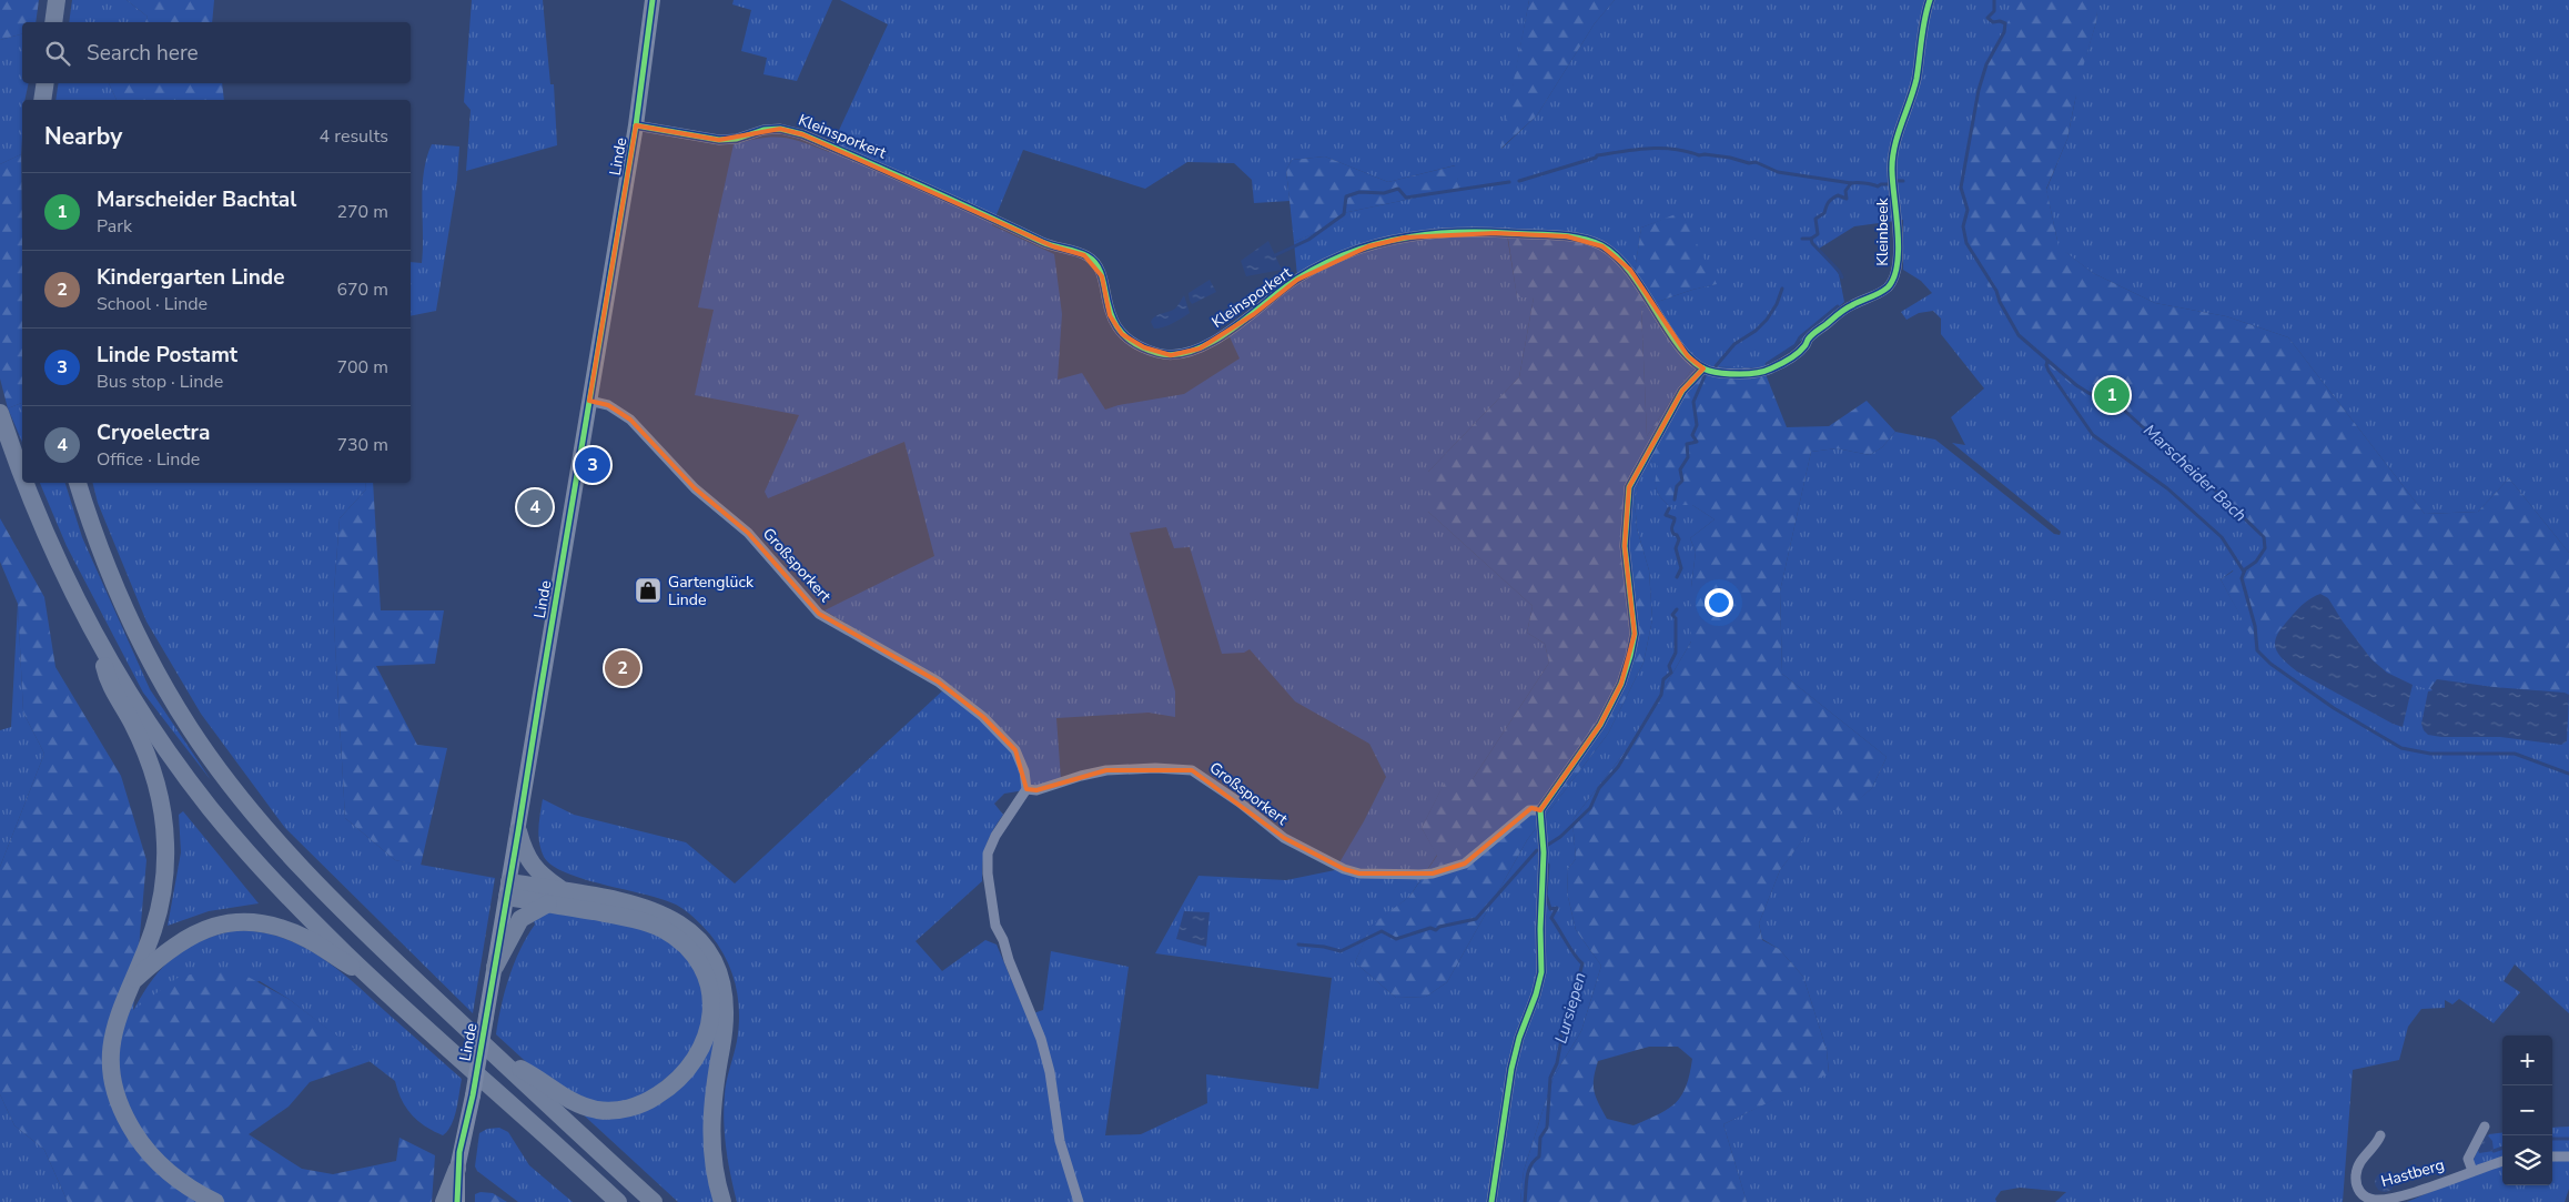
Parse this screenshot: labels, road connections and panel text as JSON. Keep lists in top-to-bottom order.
{
  "streets": {
    "main road": ["Linde"],
    "street": [
      "Kleinsporkert",
      "Kleinbeek",
      "Großsporkert",
      "Hastberg"
    ]
  },
  "crossings": [
    ["Kleinsporkert", "Linde"],
    ["Kleinsporkert", "Kleinbeek"],
    ["Linde", "Großsporkert"]
  ],
  "water": ["Marscheider Bach", "Lursiepen"],
  "places": {
    "shop": ["Gartenglück Linde"]
  },
  "page": {
    "search": "Search here",
    "heading": ["Nearby", "4 results"],
    "list": [
      {
        "mark": "1",
        "name": "Marscheider Bachtal",
        "note": "Park",
        "value": "270 m"
      },
      {
        "mark": "2",
        "name": "Kindergarten Linde",
        "note": "School · Linde",
        "value": "670 m"
      },
      {
        "mark": "3",
        "name": "Linde Postamt",
        "note": "Bus stop · Linde",
        "value": "700 m"
      },
      {
        "mark": "4",
        "name": "Cryoelectra",
        "note": "Office · Linde",
        "value": "730 m"
      }
    ],
    "pins": [
      "1",
      "3",
      "4",
      "2"
    ],
    "map_buttons": ["+", "−"]
  }
}
